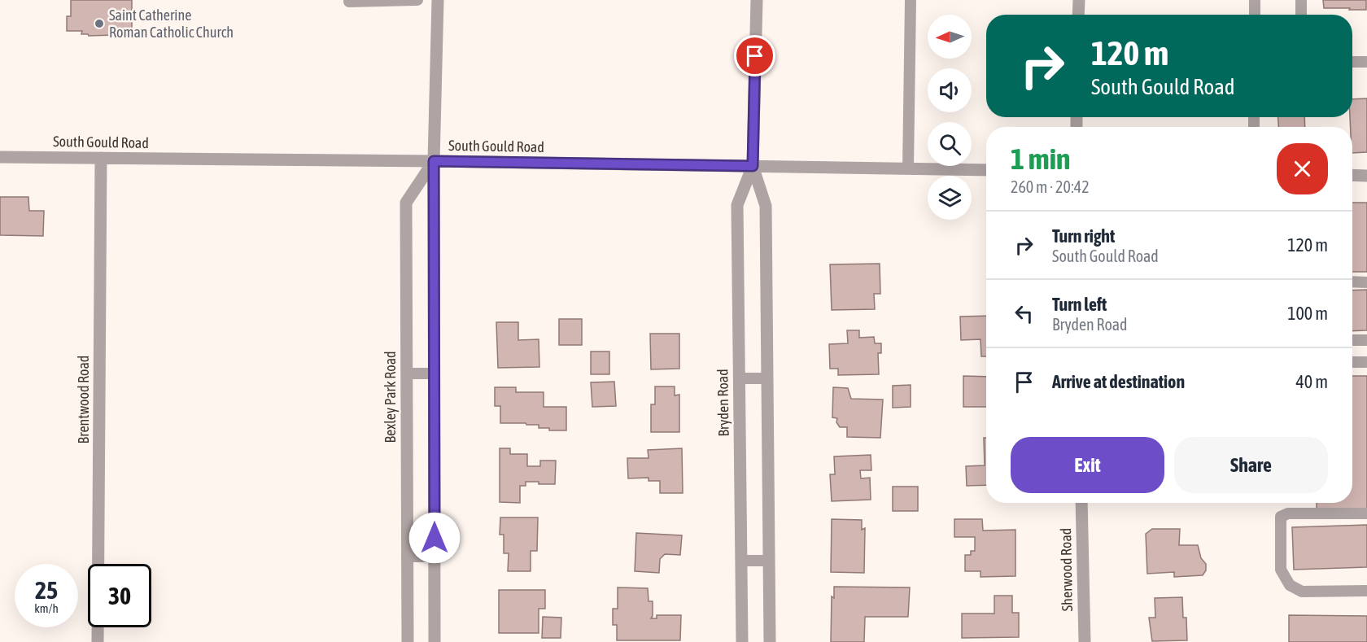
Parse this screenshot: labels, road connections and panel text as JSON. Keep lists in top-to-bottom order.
{
  "streets": {
    "street": [
      "South Gould Road",
      "Bexley Park Road",
      "Brentwood Road",
      "Bryden Road",
      "Sherwood Road"
    ]
  },
  "crossings": [
    ["South Gould Road", "Bexley Park Road"],
    ["South Gould Road", "Brentwood Road"],
    ["South Gould Road", "Bryden Road"]
  ],
  "places": ["Saint Catherine Roman Catholic Church"],
  "north": "left",
  "page": {
    "turn": ["120 m", "South Gould Road"],
    "heading": ["1 min", "260 m · 20:42"],
    "list": [
      {
        "name": "Turn right",
        "note": "South Gould Road",
        "value": "120 m"
      },
      {
        "name": "Turn left",
        "note": "Bryden Road",
        "value": "100 m"
      },
      {
        "name": "Arrive at destination",
        "value": "40 m"
      }
    ],
    "buttons": ["Exit", "Share"],
    "speed": "25 km/h",
    "limit": "30"
  }
}
